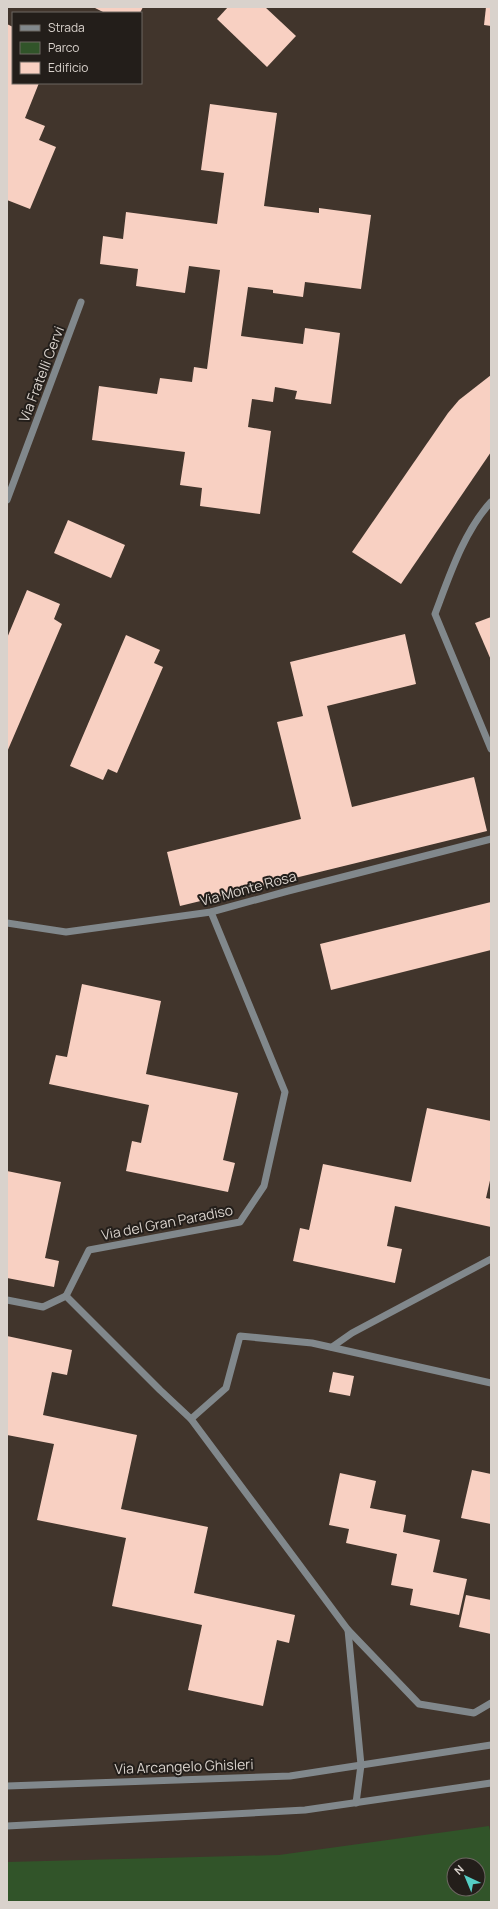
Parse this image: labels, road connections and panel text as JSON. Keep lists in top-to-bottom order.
{
  "streets": {
    "street": [
      "Via Fratelli Cervi",
      "Via Monte Rosa",
      "Via del Gran Paradiso",
      "Via Arcangelo Ghisleri"
    ]
  },
  "crossings": [
    ["Via Monte Rosa", "Via del Gran Paradiso"]
  ],
  "legend": ["Strada", "Parco", "Edificio"],
  "north": "top left"
}
